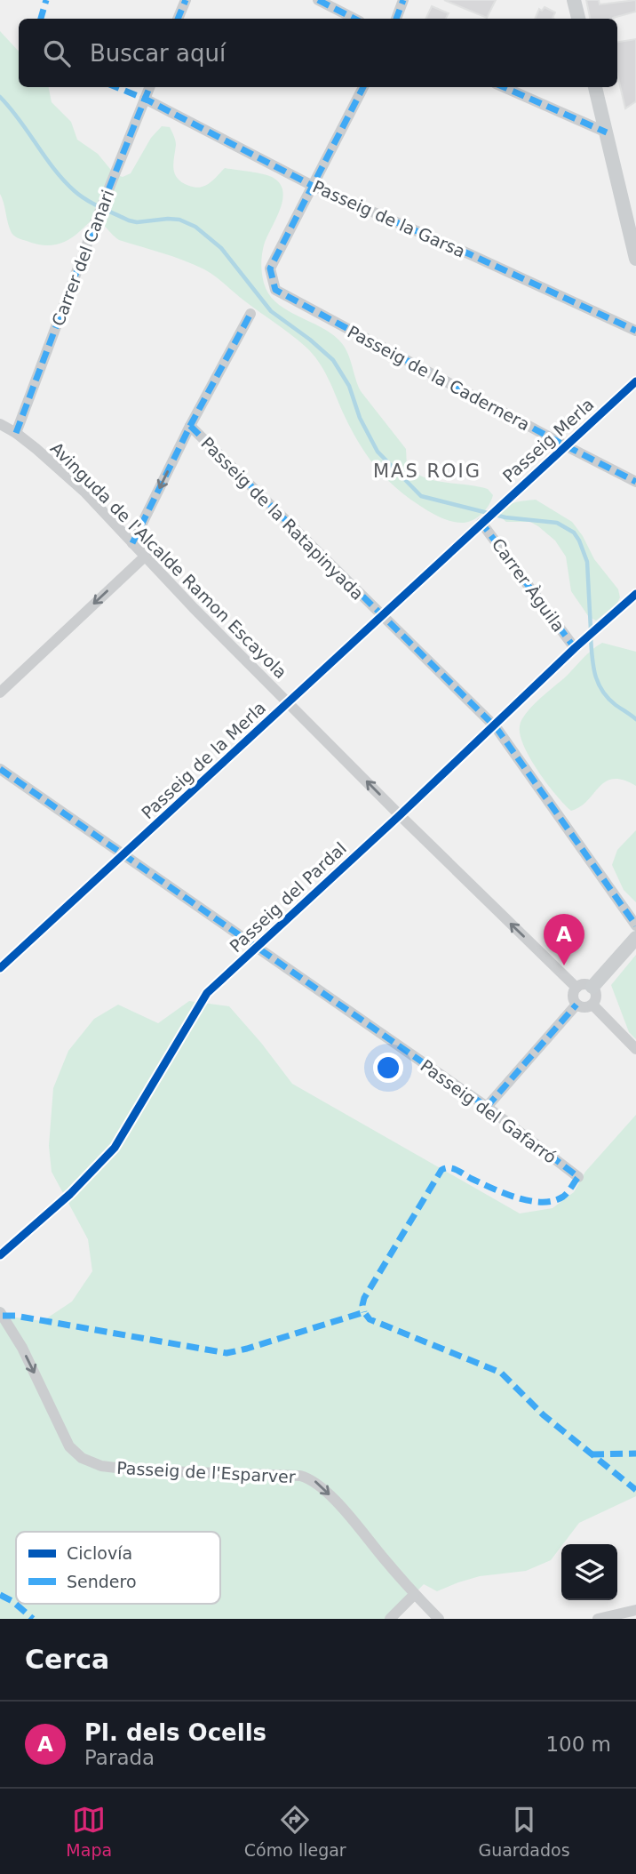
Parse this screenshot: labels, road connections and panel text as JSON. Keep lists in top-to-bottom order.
{
  "streets": {
    "street": [
      "Passeig de la Garsa",
      "Carrer del Canari",
      "Passeig de la Cadernera",
      "Passeig Merla",
      "Passeig de la Ratapinyada",
      "Avinguda de l'Alcalde Ramon Escayola",
      "Carrer Àguila",
      "Passeig de la Merla",
      "Passeig del Pardal",
      "Passeig del Gafarró",
      "Passeig de l'Esparver"
    ]
  },
  "crossings": [
    ["Passeig de la Garsa", "Carrer del Canari"],
    ["Passeig de la Garsa", "Passeig de la Cadernera"],
    ["Carrer del Canari", "Avinguda de l'Alcalde Ramon Escayola"],
    ["Passeig de la Cadernera", "Passeig Merla"],
    ["Passeig Merla", "Carrer Àguila"],
    ["Passeig Merla", "Passeig de la Merla"],
    ["Passeig de la Ratapinyada", "Passeig de la Merla"],
    ["Passeig de la Ratapinyada", "Passeig del Pardal"],
    ["Avinguda de l'Alcalde Ramon Escayola", "Passeig de la Merla"],
    ["Avinguda de l'Alcalde Ramon Escayola", "Passeig del Pardal"],
    ["Carrer Àguila", "Passeig de la Merla"],
    ["Carrer Àguila", "Passeig del Pardal"],
    ["Passeig de la Merla", "Passeig del Gafarró"],
    ["Passeig del Pardal", "Passeig del Gafarró"]
  ],
  "one_way": ["Avinguda de l'Alcalde Ramon Escayola", "Passeig de l'Esparver"],
  "districts": ["MAS ROIG"],
  "legend": ["Ciclovía", "Sendero"],
  "page": {
    "search": "Buscar aquí",
    "pins": "A",
    "heading": "Cerca",
    "list": [
      {
        "mark": "A",
        "name": "Pl. dels Ocells",
        "note": "Parada",
        "value": "100 m"
      }
    ],
    "nav": ["Mapa", "Cómo llegar", "Guardados"]
  }
}
